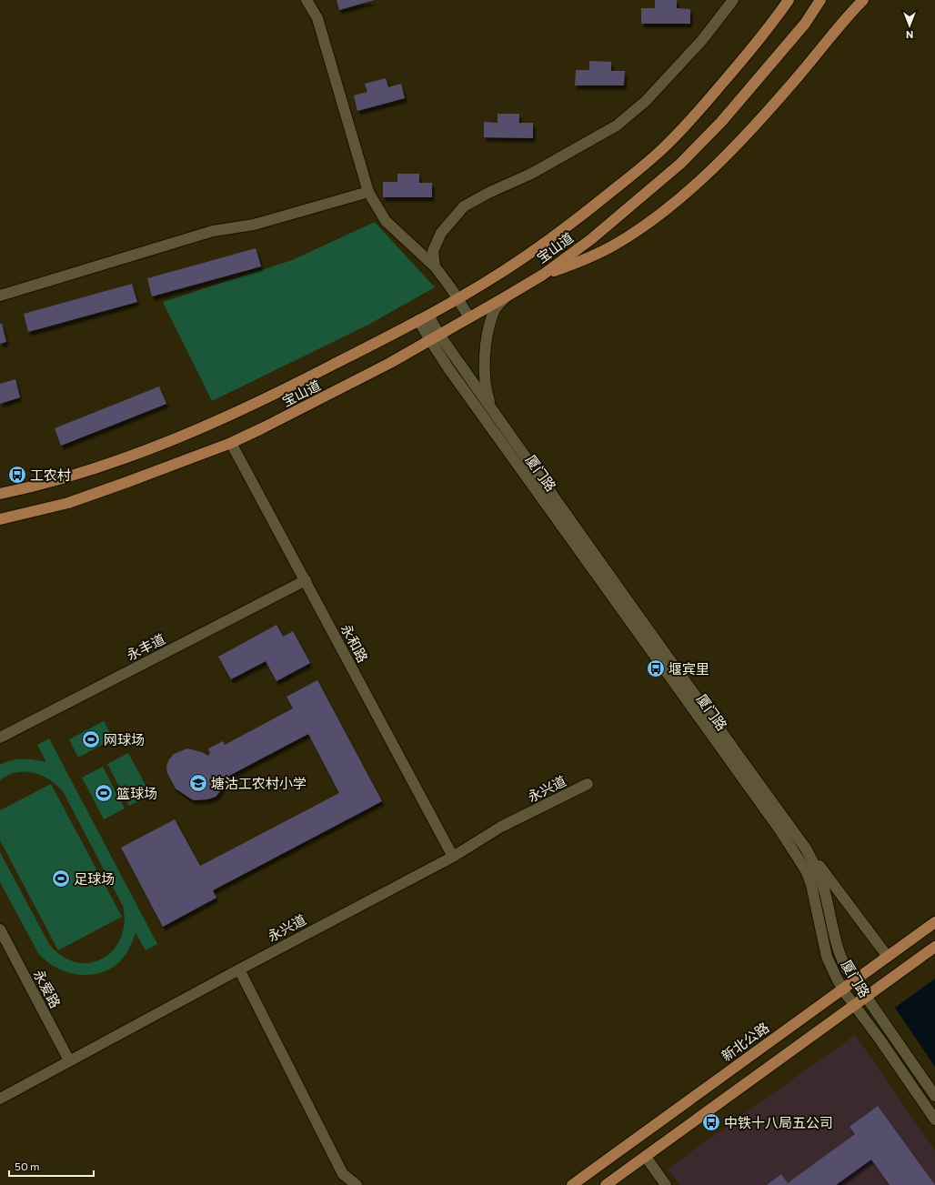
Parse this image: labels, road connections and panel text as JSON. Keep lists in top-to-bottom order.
{
  "streets": {
    "main road": ["宝山道", "新北公路"],
    "street": [
      "厦门路",
      "永和路",
      "永丰道",
      "永兴道",
      "永爱路"
    ]
  },
  "crossings": [
    ["宝山道", "厦门路"],
    ["宝山道", "永和路"],
    ["厦门路", "新北公路"],
    ["永和路", "永丰道"],
    ["永和路", "永兴道"],
    ["永兴道", "永爱路"]
  ],
  "places": {
    "bus stop": ["工农村", "堰宾里", "中铁十八局五公司"],
    "sports": ["网球场", "篮球场", "足球场"],
    "school or university": ["塘沽工农村小学"]
  },
  "scale_bar": "50 m",
  "north": "bottom"
}
